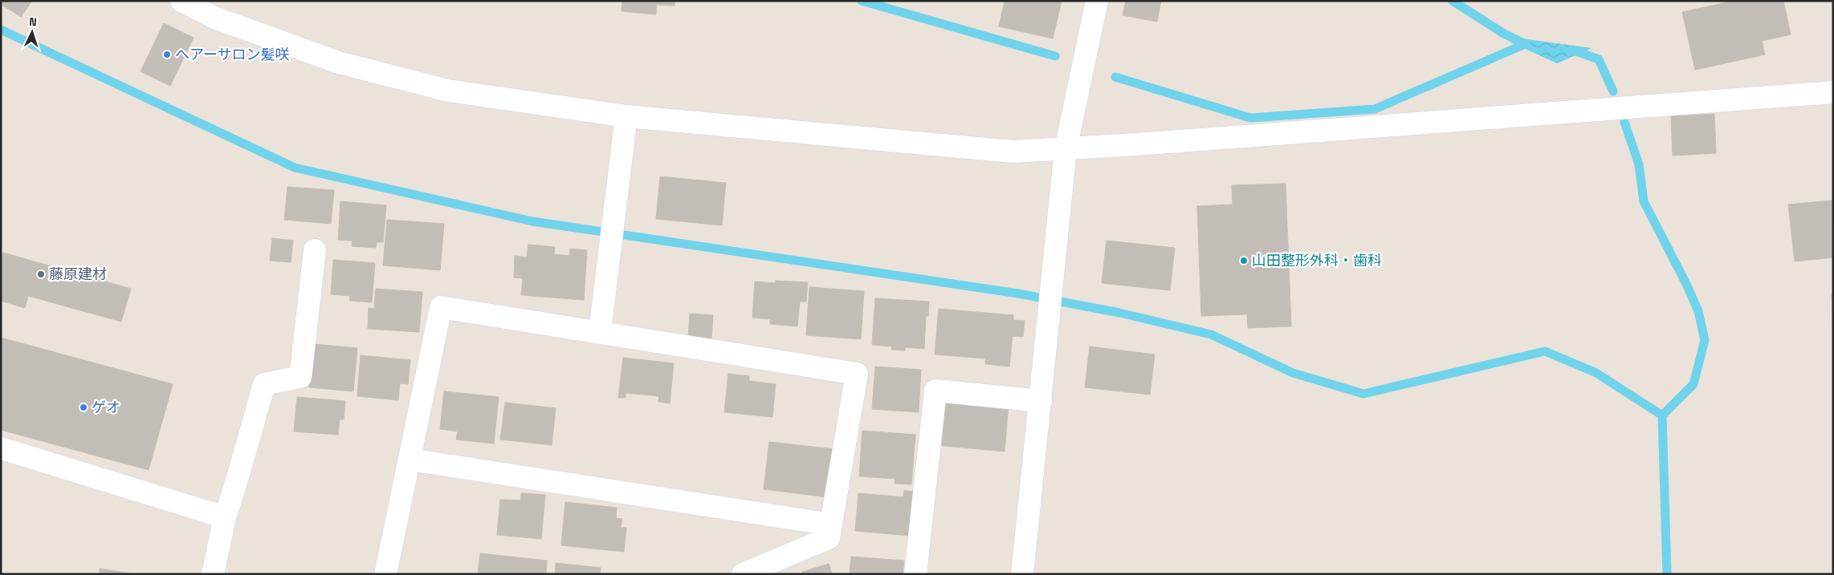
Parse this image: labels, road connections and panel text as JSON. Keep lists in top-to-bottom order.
{
  "places": [
    "ヘアーサロン髪咲",
    "山田整形外科・歯科",
    "藤原建材",
    "ゲオ"
  ],
  "north": "top"
}
